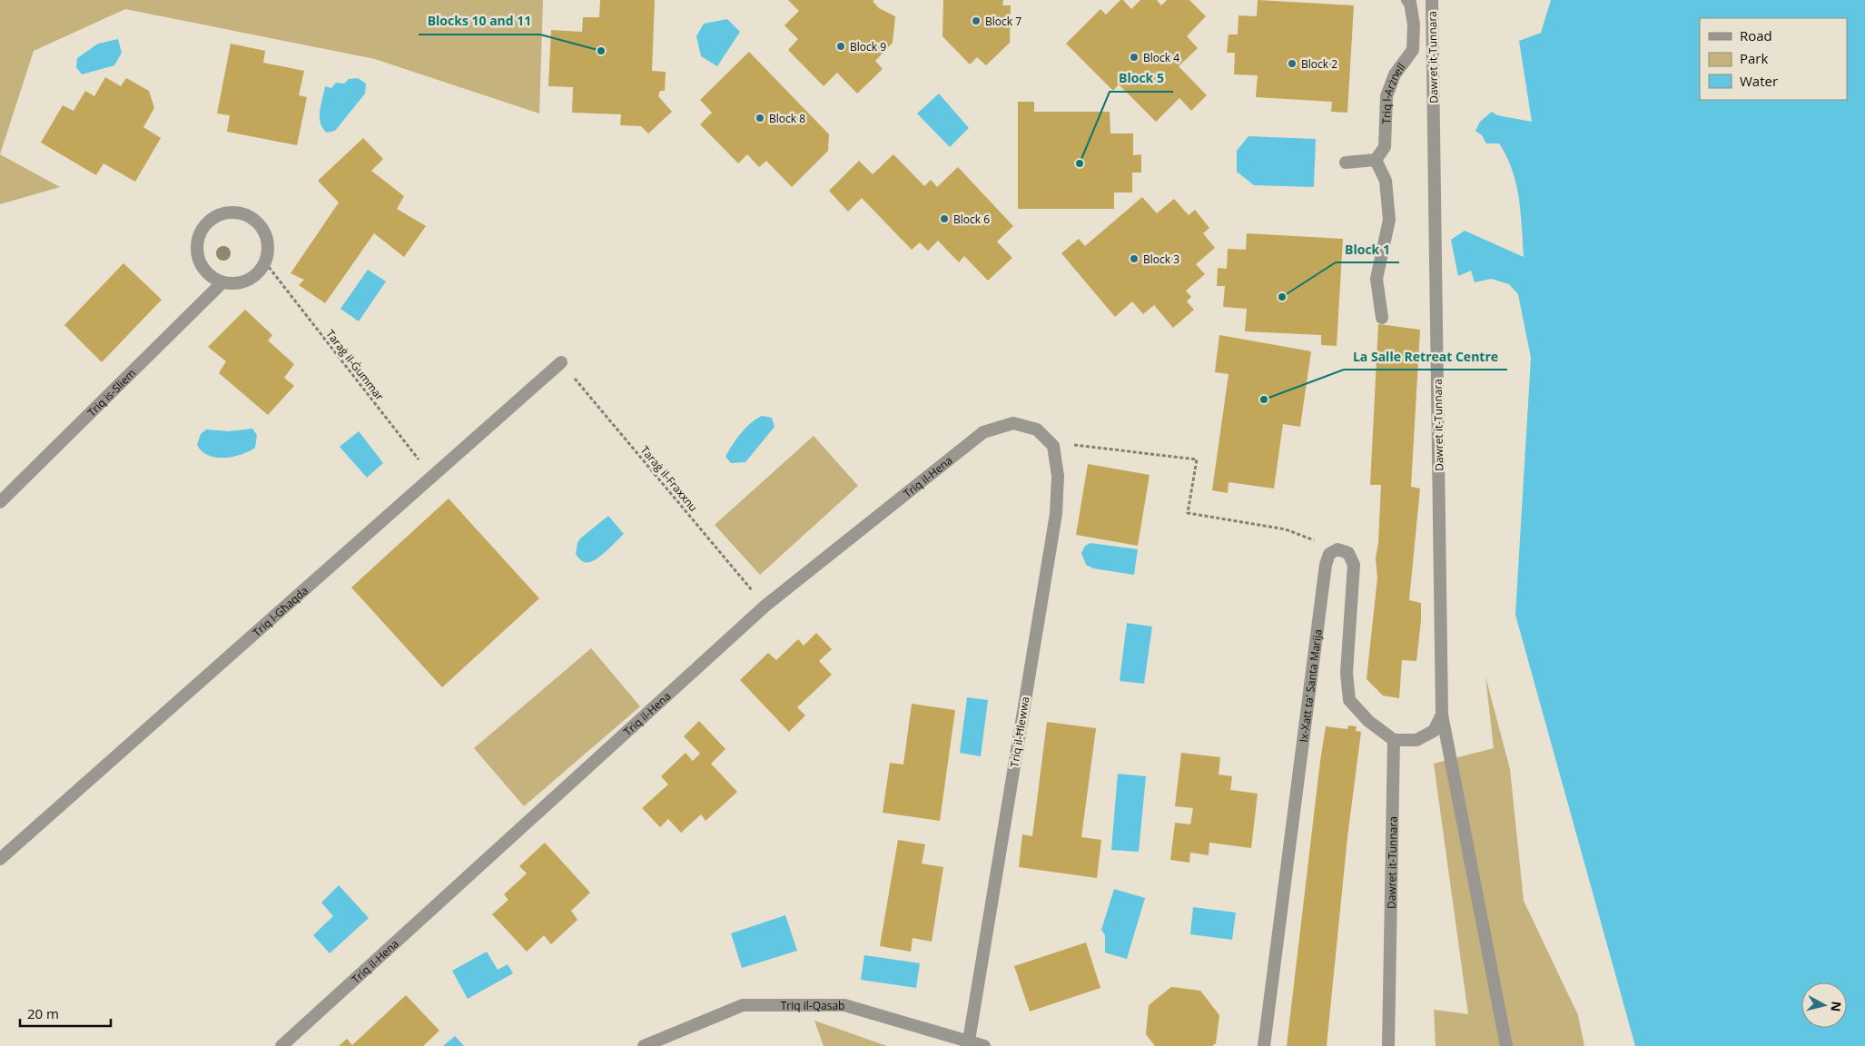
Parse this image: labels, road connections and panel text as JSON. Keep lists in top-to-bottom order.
{
  "streets": {
    "street": [
      "Dawret it-Tunnara",
      "Triq l-Arżnell",
      "Triq is-Sliem",
      "Triq il-Hena",
      "Triq l-Għaqda",
      "Ix-Xatt ta' Santa Marija",
      "Triq il-Ħlewwa",
      "Triq il-Qasab"
    ],
    "path": ["Taraġ il-Ġummar", "Taraġ il-Fraxxnu"]
  },
  "crossings": [
    ["Dawret it-Tunnara", "Ix-Xatt ta' Santa Marija"],
    ["Taraġ il-Ġummar", "Triq is-Sliem"],
    ["Taraġ il-Ġummar", "Triq l-Għaqda"],
    ["Triq il-Hena", "Taraġ il-Fraxxnu"],
    ["Triq il-Hena", "Triq il-Ħlewwa"],
    ["Taraġ il-Fraxxnu", "Triq l-Għaqda"],
    ["Triq il-Ħlewwa", "Triq il-Qasab"]
  ],
  "places": [
    "Block 7",
    "Block 9",
    "Blocks 10 and 11",
    "Block 4",
    "Block 2",
    "Block 8",
    "Block 5",
    "Block 6",
    "Block 3",
    "Block 1",
    "La Salle Retreat Centre"
  ],
  "legend": ["Road", "Park", "Water"],
  "scale_bar": "20 m",
  "north": "right"
}
